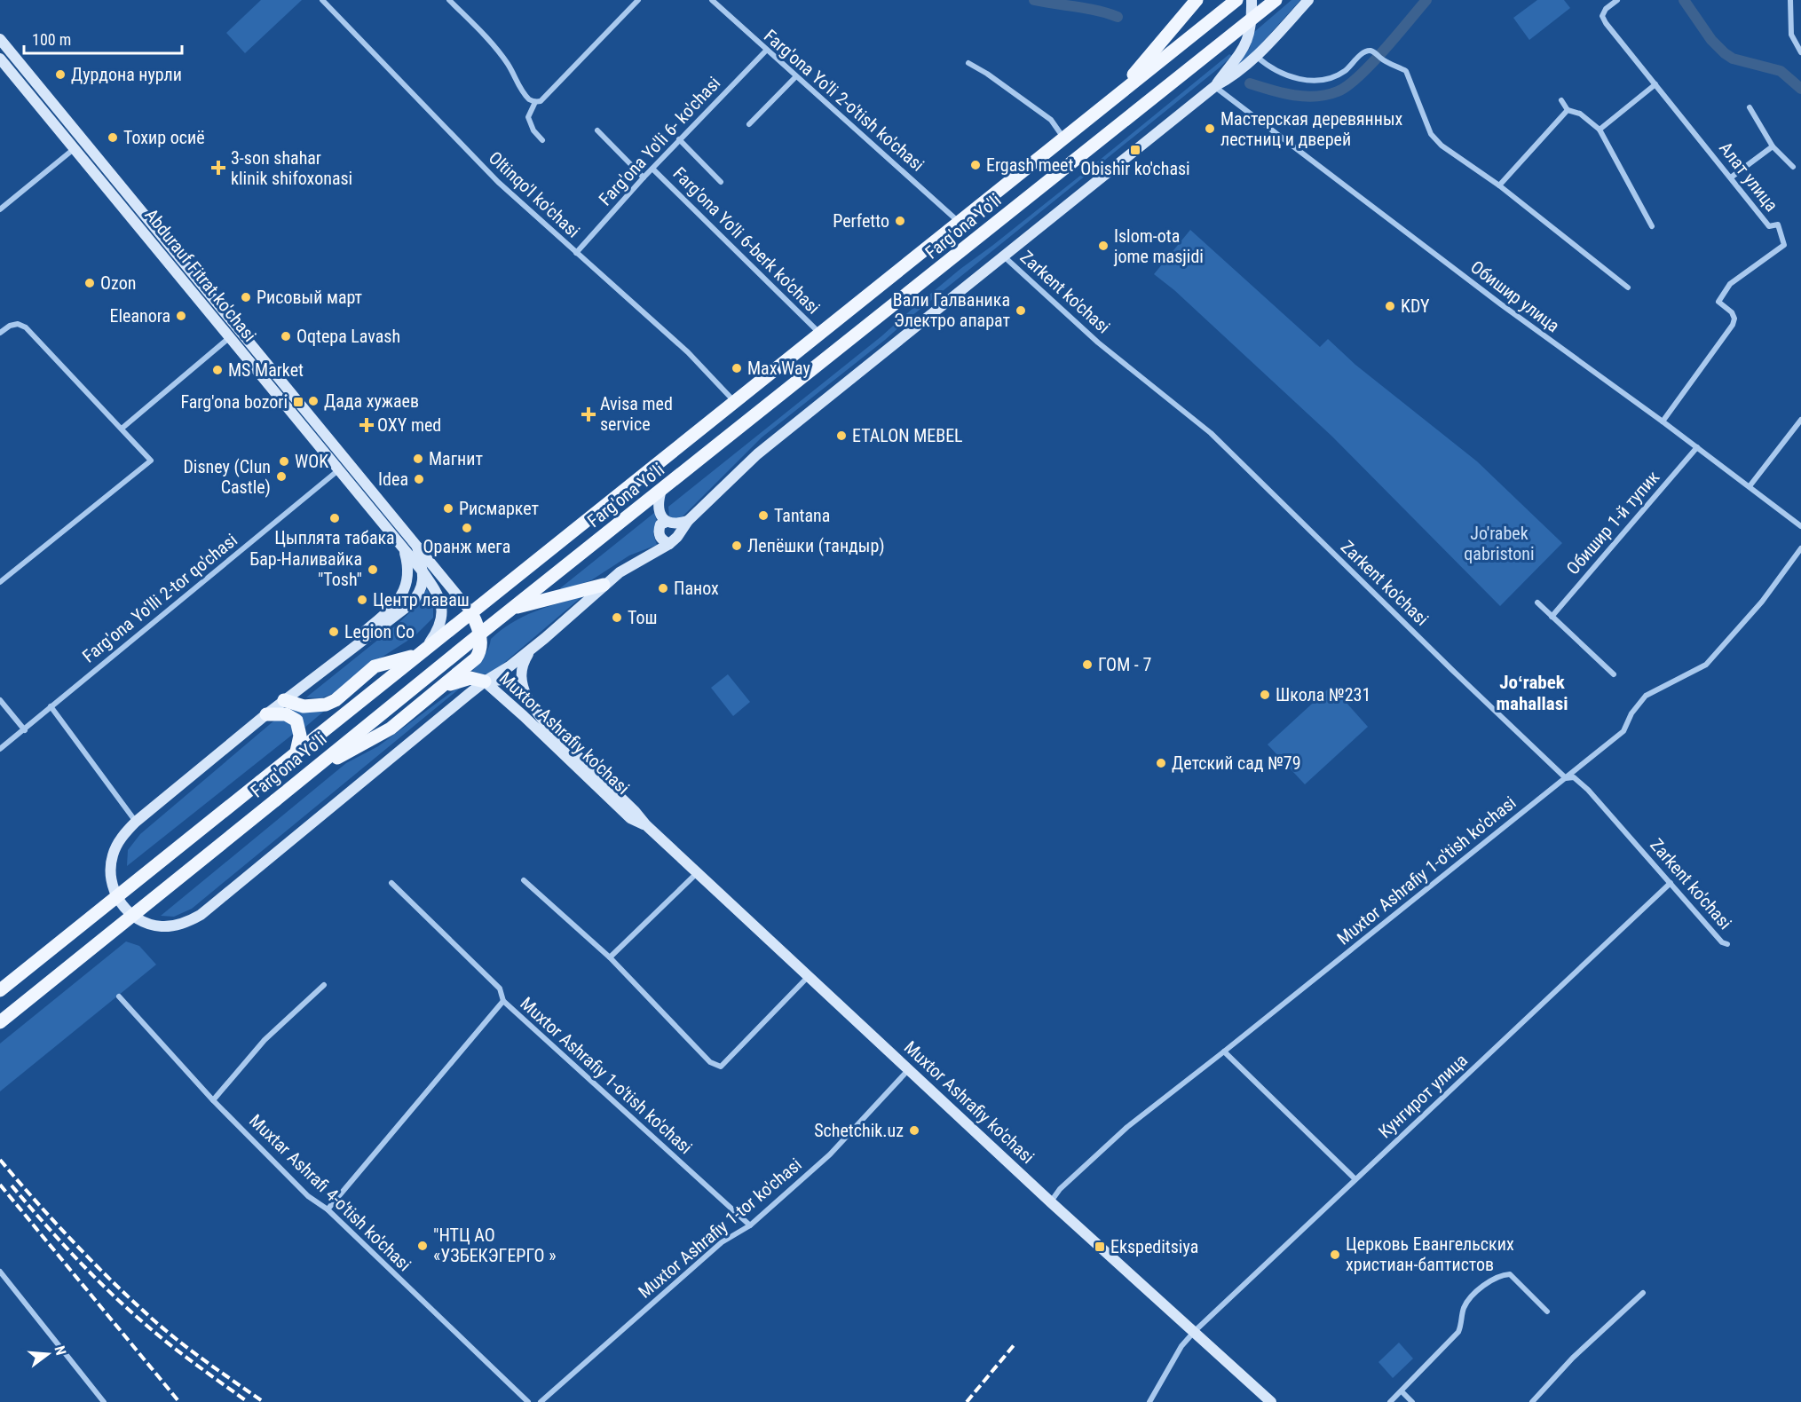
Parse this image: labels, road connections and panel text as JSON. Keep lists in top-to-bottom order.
{
  "streets": {
    "main road": ["Farg'ona Yo'li", "Abdurauf Fitrat ko'chasi", "Muxtor Ashrafiy ko'chasi"],
    "street": [
      "Farg'ona Yo'li 2-o'tish ko'chasi",
      "Farg'ona Yo'li 6- ko'chasi",
      "Алат улица",
      "Oltinqo'l ko'chasi",
      "Farg'ona Yo'li 6-berk ko'chasi",
      "Zarkent ko'chasi",
      "Обишир улица",
      "Обишир 1-й тупик",
      "Farg'ona Yo'lli 2-tor qo'chasi",
      "Muxtor Ashrafiy 1-o'tish ko'chasi",
      "Кунгирот улица",
      "Muxtar Ashrafi 4-o'tish ko'chasi",
      "Muxtor Ashrafiy 1-tor ko'chasi"
    ]
  },
  "crossings": [
    ["Farg'ona Yo'li 2-o'tish ko'chasi", "Farg'ona Yo'li 6- ko'chasi"],
    ["Farg'ona Yo'li 2-o'tish ko'chasi", "Farg'ona Yo'li"],
    ["Farg'ona Yo'li 6- ko'chasi", "Oltinqo'l ko'chasi"],
    ["Farg'ona Yo'li 6- ko'chasi", "Farg'ona Yo'li 6-berk ko'chasi"],
    ["Алат улица", "Обишир улица"],
    ["Oltinqo'l ko'chasi", "Farg'ona Yo'li"],
    ["Farg'ona Yo'li", "Farg'ona Yo'li 6-berk ko'chasi"],
    ["Farg'ona Yo'li", "Abdurauf Fitrat ko'chasi"],
    ["Abdurauf Fitrat ko'chasi", "Farg'ona Yo'lli 2-tor qo'chasi"],
    ["Zarkent ko'chasi", "Muxtor Ashrafiy 1-o'tish ko'chasi"],
    ["Zarkent ko'chasi", "Кунгирот улица"],
    ["Обишир улица", "Обишир 1-й тупик"],
    ["Muxtor Ashrafiy ko'chasi", "Muxtor Ashrafiy 1-o'tish ko'chasi"],
    ["Muxtor Ashrafiy ko'chasi", "Кунгирот улица"],
    ["Muxtor Ashrafiy ko'chasi", "Muxtor Ashrafiy 1-tor ko'chasi"],
    ["Muxtor Ashrafiy 1-o'tish ko'chasi", "Muxtar Ashrafi 4-o'tish ko'chasi"],
    ["Muxtor Ashrafiy 1-o'tish ko'chasi", "Muxtor Ashrafiy 1-tor ko'chasi"]
  ],
  "districts": ["Joʻrabek mahallasi"],
  "parks": ["Jo'rabek qabristoni"],
  "places": {
    "other": [
      "Дурдона нурли",
      "Мастерская деревянных лестниц и дверей",
      "Тохир осиё",
      "Ergash meet",
      "Perfetto",
      "Islom-ota jome masjidi",
      "Ozon",
      "Рисовый март",
      "KDY",
      "Вали Галваника Электро апарат",
      "Eleanora",
      "Oqtepa Lavash",
      "Max Way",
      "MS Market",
      "Дада хужаев",
      "ETALON MEBEL",
      "Магнит",
      "WOK",
      "Disney (Clun Castle)",
      "Idea",
      "Рисмаркет",
      "Tantana",
      "Цыплята табака",
      "Оранж мега",
      "Лепёшки (тандыр)",
      "Бар-Наливайка \"Tosh\"",
      "Панох",
      "Центр лаваш",
      "Тош",
      "Legion Co",
      "ГОМ - 7",
      "Школа №231",
      "Детский сад №79",
      "Schetchik.uz",
      "\"НТЦ АО «УЗБЕКЭГЕРГО »",
      "Церковь Евангельских христиан-баптистов"
    ],
    "transit": ["Obishir ko'chasi", "Farg'ona bozori", "Ekspeditsiya"],
    "health": ["3-son shahar klinik shifoxonasi", "Avisa med service", "OXY med"]
  },
  "scale_bar": "100 m",
  "north": "right"
}
